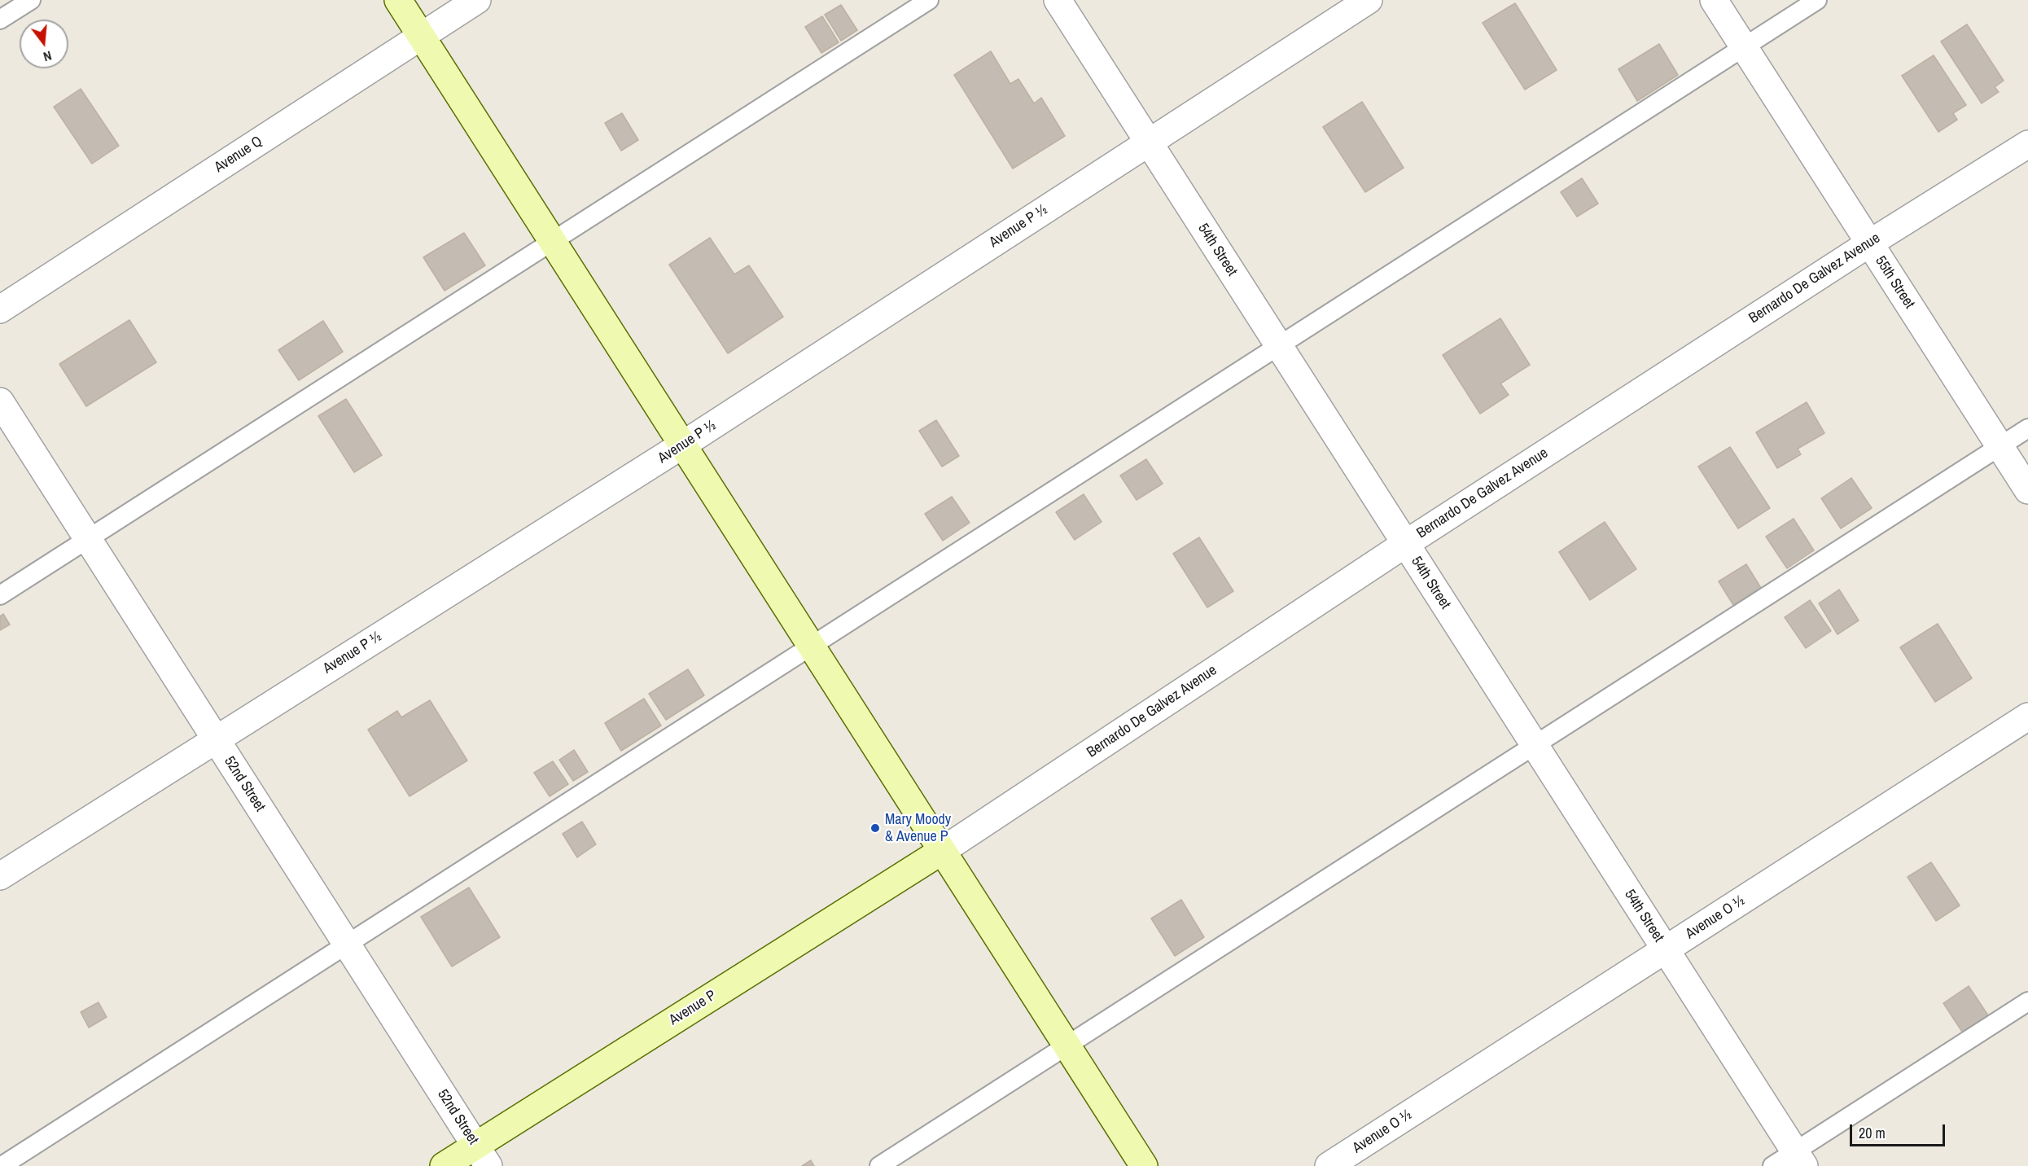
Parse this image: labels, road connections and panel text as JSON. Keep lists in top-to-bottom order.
{
  "streets": {
    "main road": ["Avenue P"],
    "street": [
      "Avenue Q",
      "Avenue P ½",
      "54th Street",
      "Bernardo De Galvez Avenue",
      "55th Street",
      "52nd Street",
      "Avenue O ½"
    ]
  },
  "crossings": [
    ["Avenue P ½", "54th Street"],
    ["Avenue P ½", "52nd Street"],
    ["54th Street", "Bernardo De Galvez Avenue"],
    ["54th Street", "Avenue O ½"],
    ["Bernardo De Galvez Avenue", "55th Street"],
    ["Bernardo De Galvez Avenue", "Avenue P"],
    ["52nd Street", "Avenue P"]
  ],
  "places": ["Mary Moody & Avenue P"],
  "scale_bar": "20 m",
  "north": "bottom"
}
